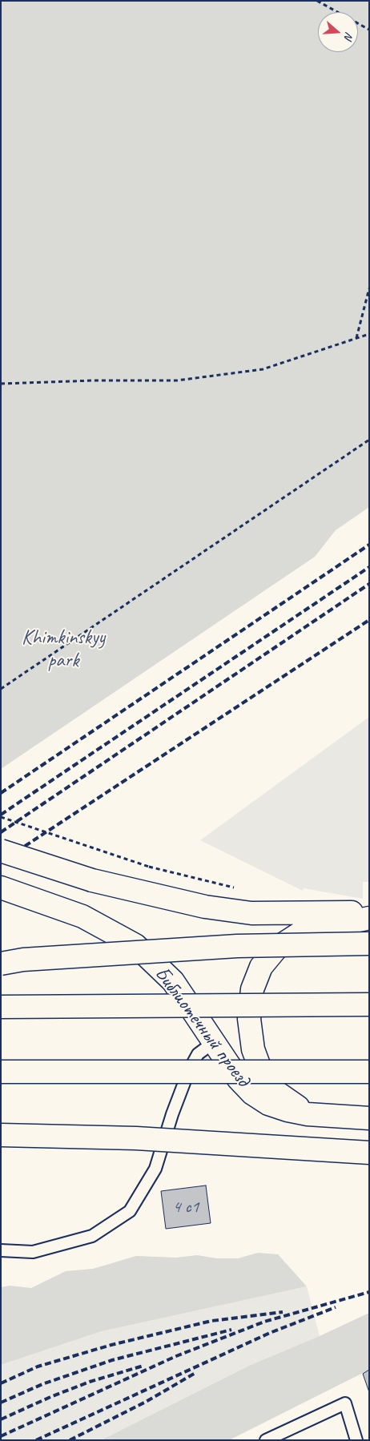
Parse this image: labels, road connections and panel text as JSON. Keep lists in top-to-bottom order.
{
  "streets": {
    "main road": ["Библиотечный проезд"]
  },
  "parks": ["Khimkinskyy park"],
  "house_numbers": ["4 с1"],
  "north": "right"
}
